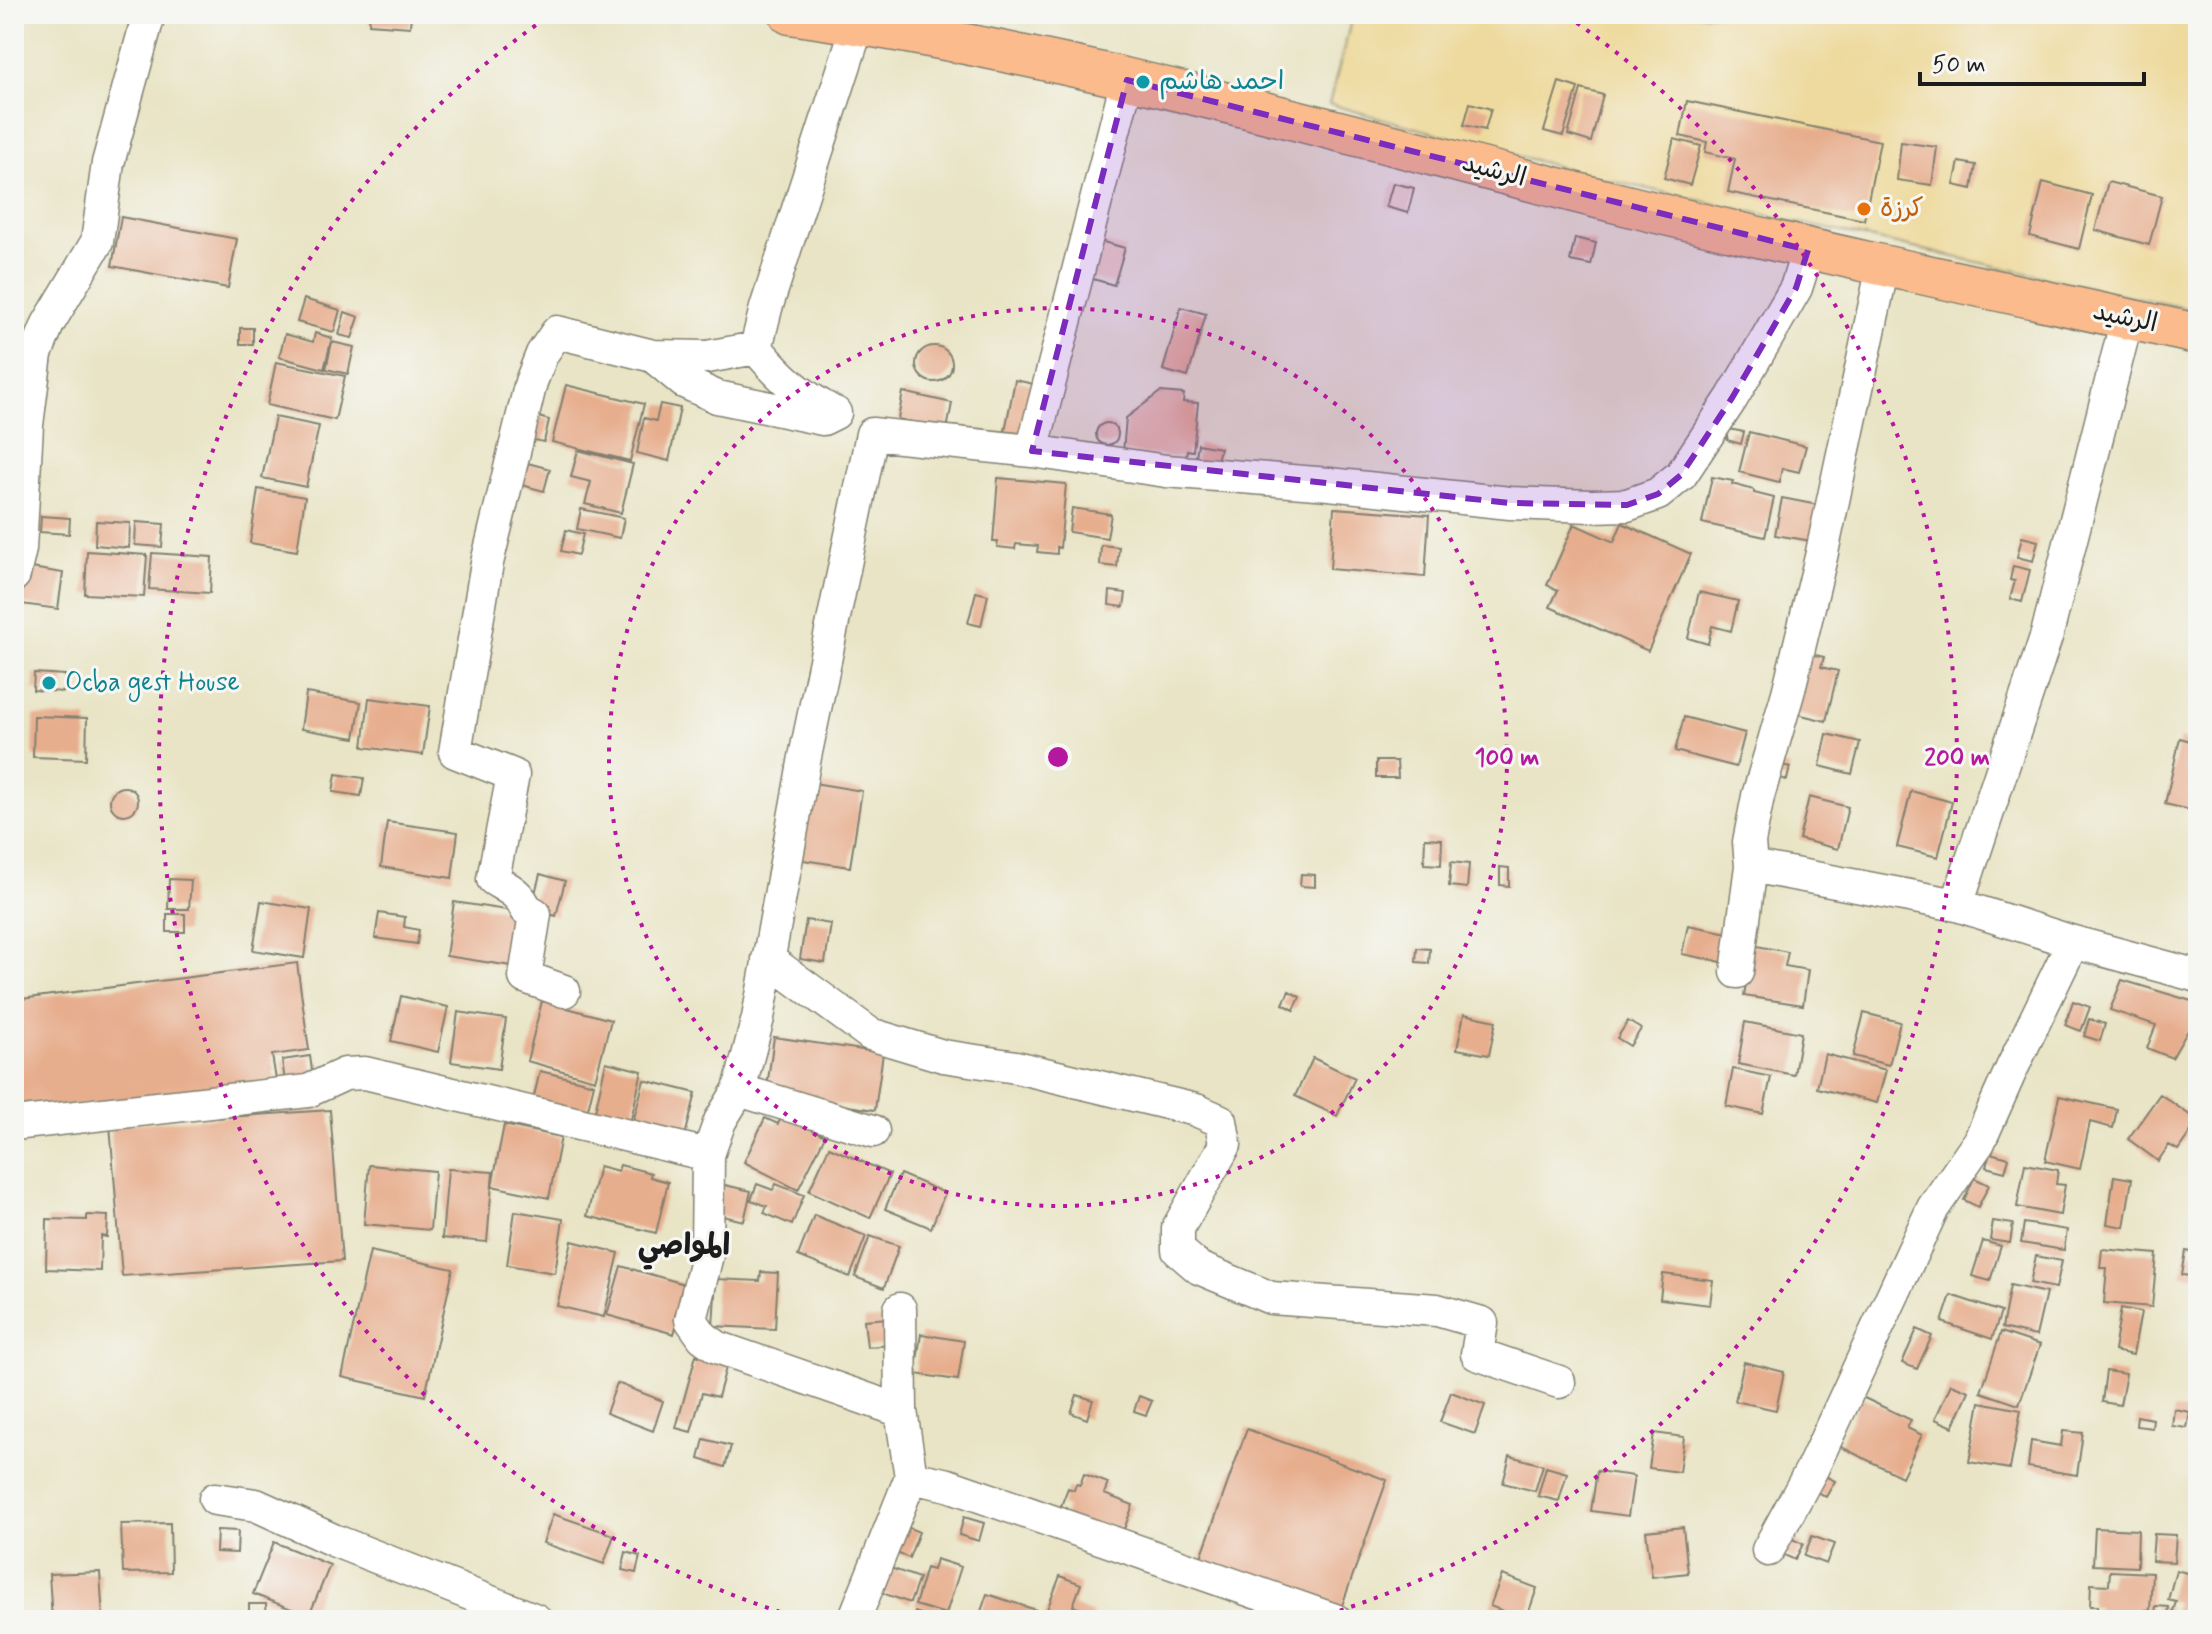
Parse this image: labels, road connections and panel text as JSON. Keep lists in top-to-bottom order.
{
  "streets": {
    "main road": ["الرشيد"]
  },
  "districts": ["المواصي"],
  "places": ["احمد هاشم", "كرزة", "Ocba gest House"],
  "scale_bar": "50 m",
  "rings": ["100 m", "200 m"]
}
